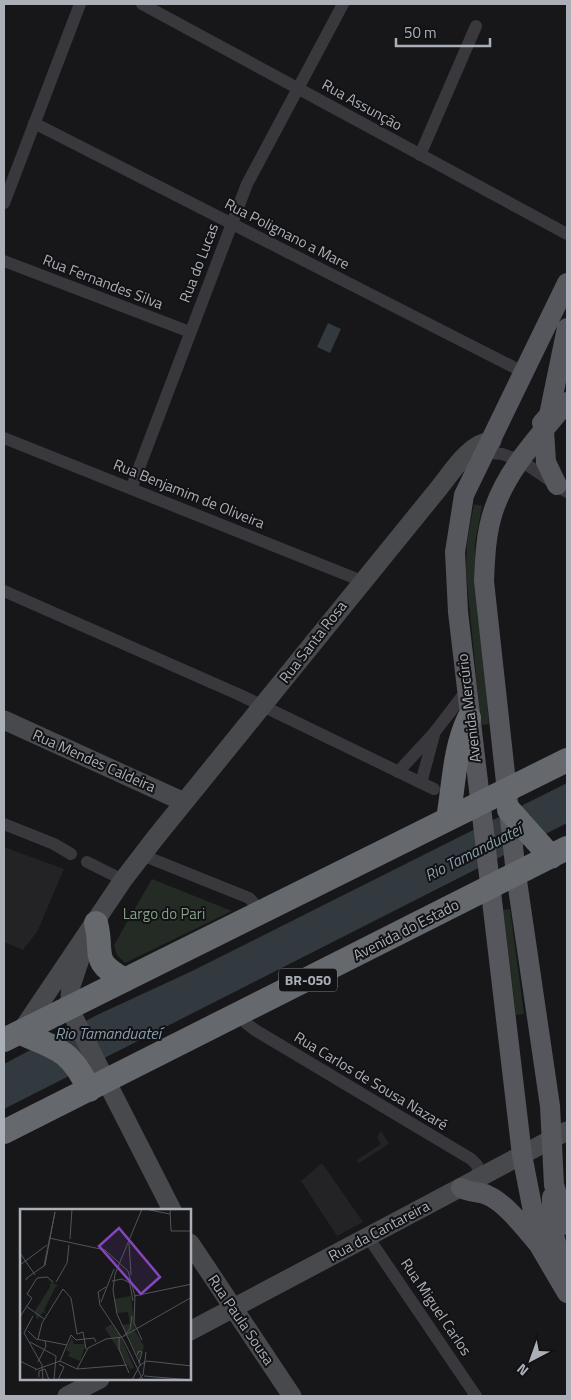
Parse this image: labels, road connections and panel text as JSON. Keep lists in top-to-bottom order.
{
  "streets": {
    "highway": ["Avenida do Estado", "BR-050"],
    "main road": ["Avenida Mercúrio"],
    "street": [
      "Rua Assunção",
      "Rua Polignano a Mare",
      "Rua do Lucas",
      "Rua Fernandes Silva",
      "Rua Benjamim de Oliveira",
      "Rua Santa Rosa",
      "Rua Mendes Caldeira",
      "Rua Carlos de Sousa Nazaré",
      "Rua da Cantareira",
      "Rua Miguel Carlos",
      "Rua Paula Sousa"
    ]
  },
  "crossings": [
    ["Rua Assunção", "Rua do Lucas"],
    ["Rua Polignano a Mare", "Rua do Lucas"],
    ["Rua Polignano a Mare", "Avenida Mercúrio"],
    ["Rua do Lucas", "Rua Fernandes Silva"],
    ["Rua do Lucas", "Rua Benjamim de Oliveira"],
    ["Rua Benjamim de Oliveira", "Rua Santa Rosa"],
    ["Rua Santa Rosa", "Avenida Mercúrio"],
    ["Rua Santa Rosa", "Rua Mendes Caldeira"],
    ["Avenida Mercúrio", "Avenida do Estado"],
    ["Avenida Mercúrio", "Rua da Cantareira"],
    ["Avenida do Estado", "Rua Carlos de Sousa Nazaré"],
    ["Rua Carlos de Sousa Nazaré", "Rua da Cantareira"],
    ["Rua da Cantareira", "Rua Miguel Carlos"],
    ["Rua da Cantareira", "Rua Paula Sousa"]
  ],
  "water": ["Rio Tamanduateí"],
  "parks": ["Largo do Pari"],
  "scale_bar": "50 m",
  "north": "bottom left"
}
